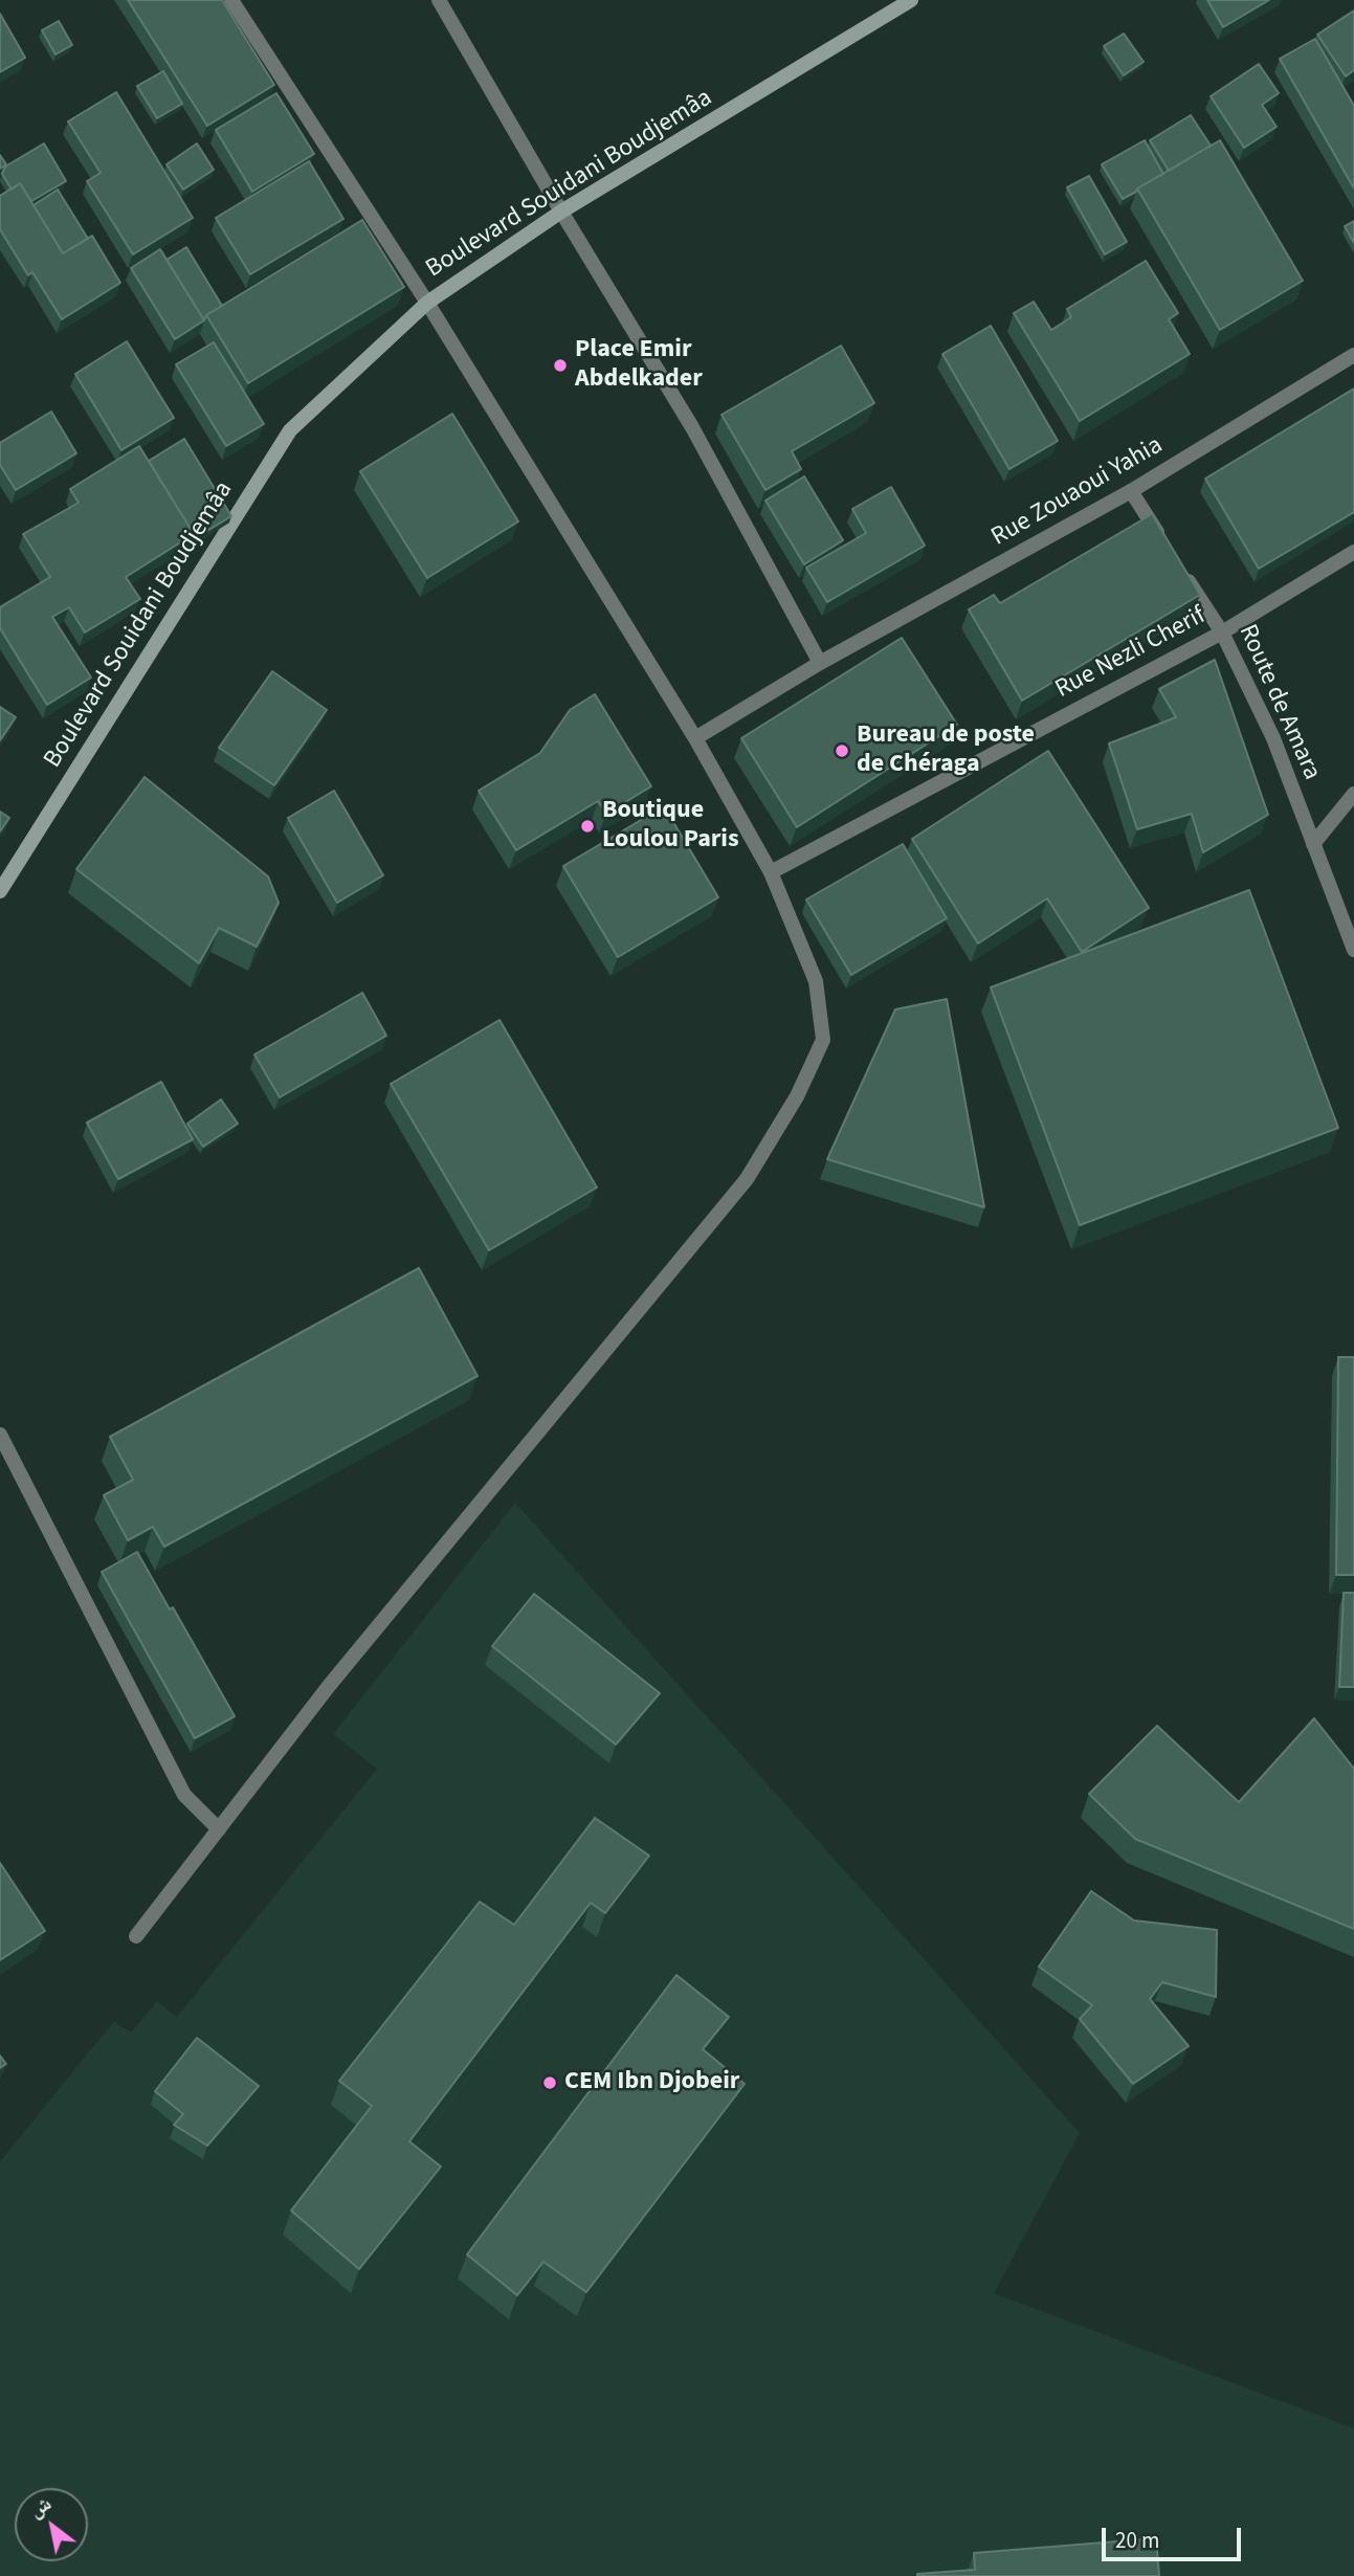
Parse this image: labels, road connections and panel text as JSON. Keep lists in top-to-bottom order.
{
  "streets": {
    "main road": ["Boulevard Souidani Boudjemâa"],
    "street": ["Rue Zouaoui Yahia", "Rue Nezli Cherif", "Route de Amara"]
  },
  "crossings": [
    ["Rue Nezli Cherif", "Route de Amara"]
  ],
  "places": [
    "Place Emir Abdelkader",
    "Bureau de poste de Chéraga",
    "Boutique Loulou Paris",
    "CEM Ibn Djobeir"
  ],
  "scale_bar": "20 m",
  "north": "top left"
}
